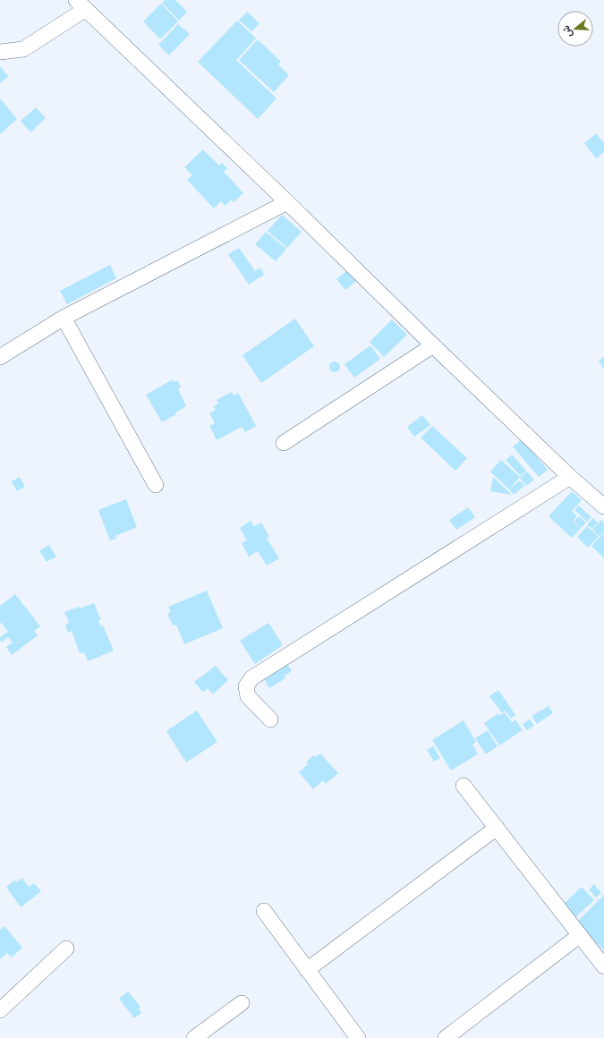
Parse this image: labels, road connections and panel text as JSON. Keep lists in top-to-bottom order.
{
  "north": "left"
}
